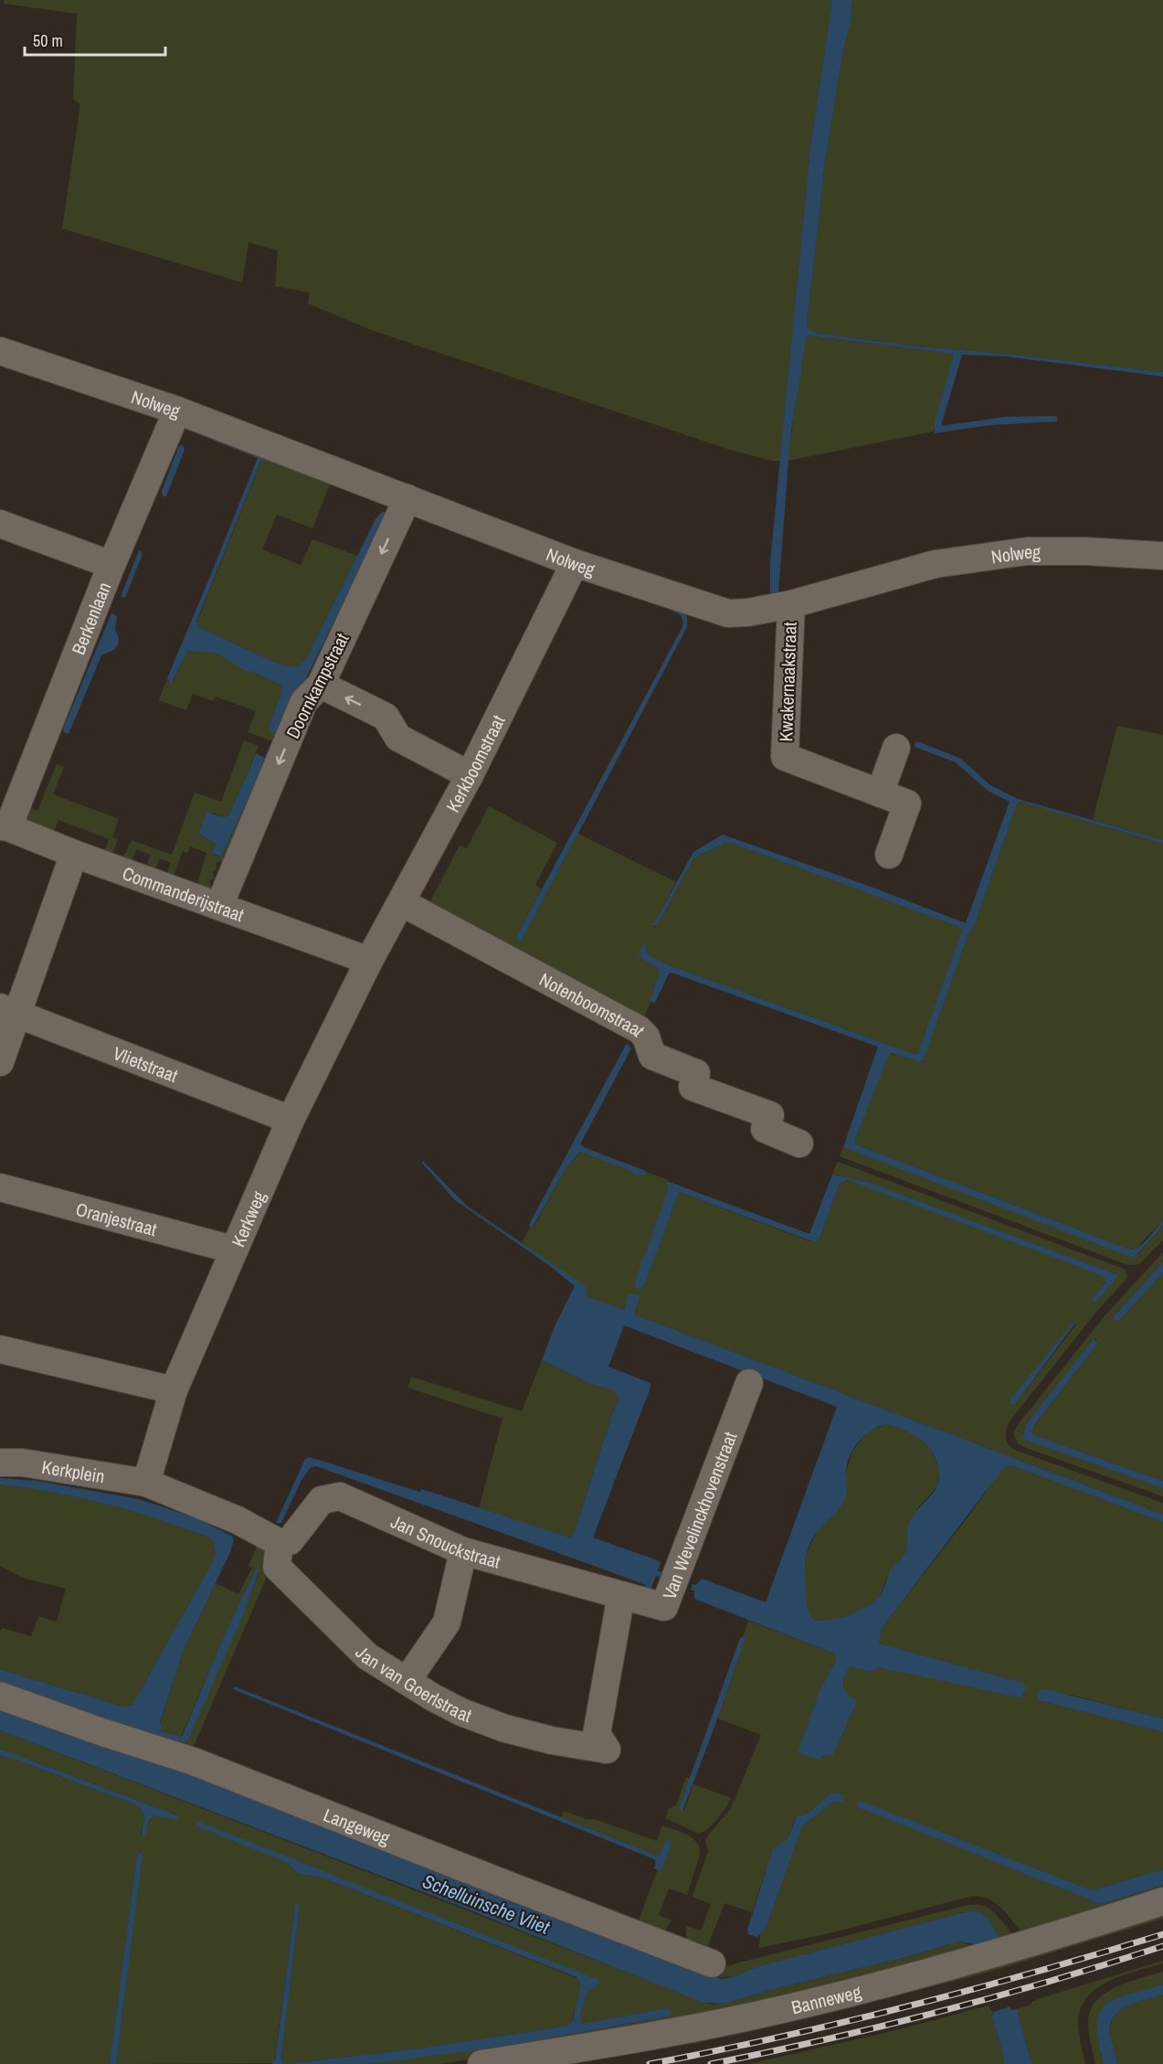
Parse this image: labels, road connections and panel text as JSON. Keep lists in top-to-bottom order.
{
  "streets": {
    "street": [
      "Nolweg",
      "Berkenlaan",
      "Kwakernaakstraat",
      "Doornkampstraat",
      "Kerkboomstraat",
      "Commanderijstraat",
      "Notenboomstraat",
      "Vlietstraat",
      "Kerkweg",
      "Oranjestraat",
      "Kerkplein",
      "Van Wevelinckhovenstraat",
      "Jan Snouckstraat",
      "Jan van Goerlstraat",
      "Langeweg",
      "Banneweg"
    ]
  },
  "crossings": [
    ["Nolweg", "Berkenlaan"],
    ["Nolweg", "Kwakernaakstraat"],
    ["Nolweg", "Doornkampstraat"],
    ["Nolweg", "Kerkboomstraat"],
    ["Berkenlaan", "Commanderijstraat"],
    ["Doornkampstraat", "Commanderijstraat"],
    ["Kerkboomstraat", "Commanderijstraat"],
    ["Kerkboomstraat", "Notenboomstraat"],
    ["Kerkboomstraat", "Kerkweg"],
    ["Commanderijstraat", "Kerkweg"],
    ["Vlietstraat", "Kerkweg"],
    ["Kerkweg", "Oranjestraat"],
    ["Kerkweg", "Kerkplein"],
    ["Van Wevelinckhovenstraat", "Jan Snouckstraat"],
    ["Van Wevelinckhovenstraat", "Jan van Goerlstraat"],
    ["Jan Snouckstraat", "Jan van Goerlstraat"]
  ],
  "one_way": ["Doornkampstraat"],
  "water": ["Schelluinsche Vliet"],
  "scale_bar": "50 m"
}
